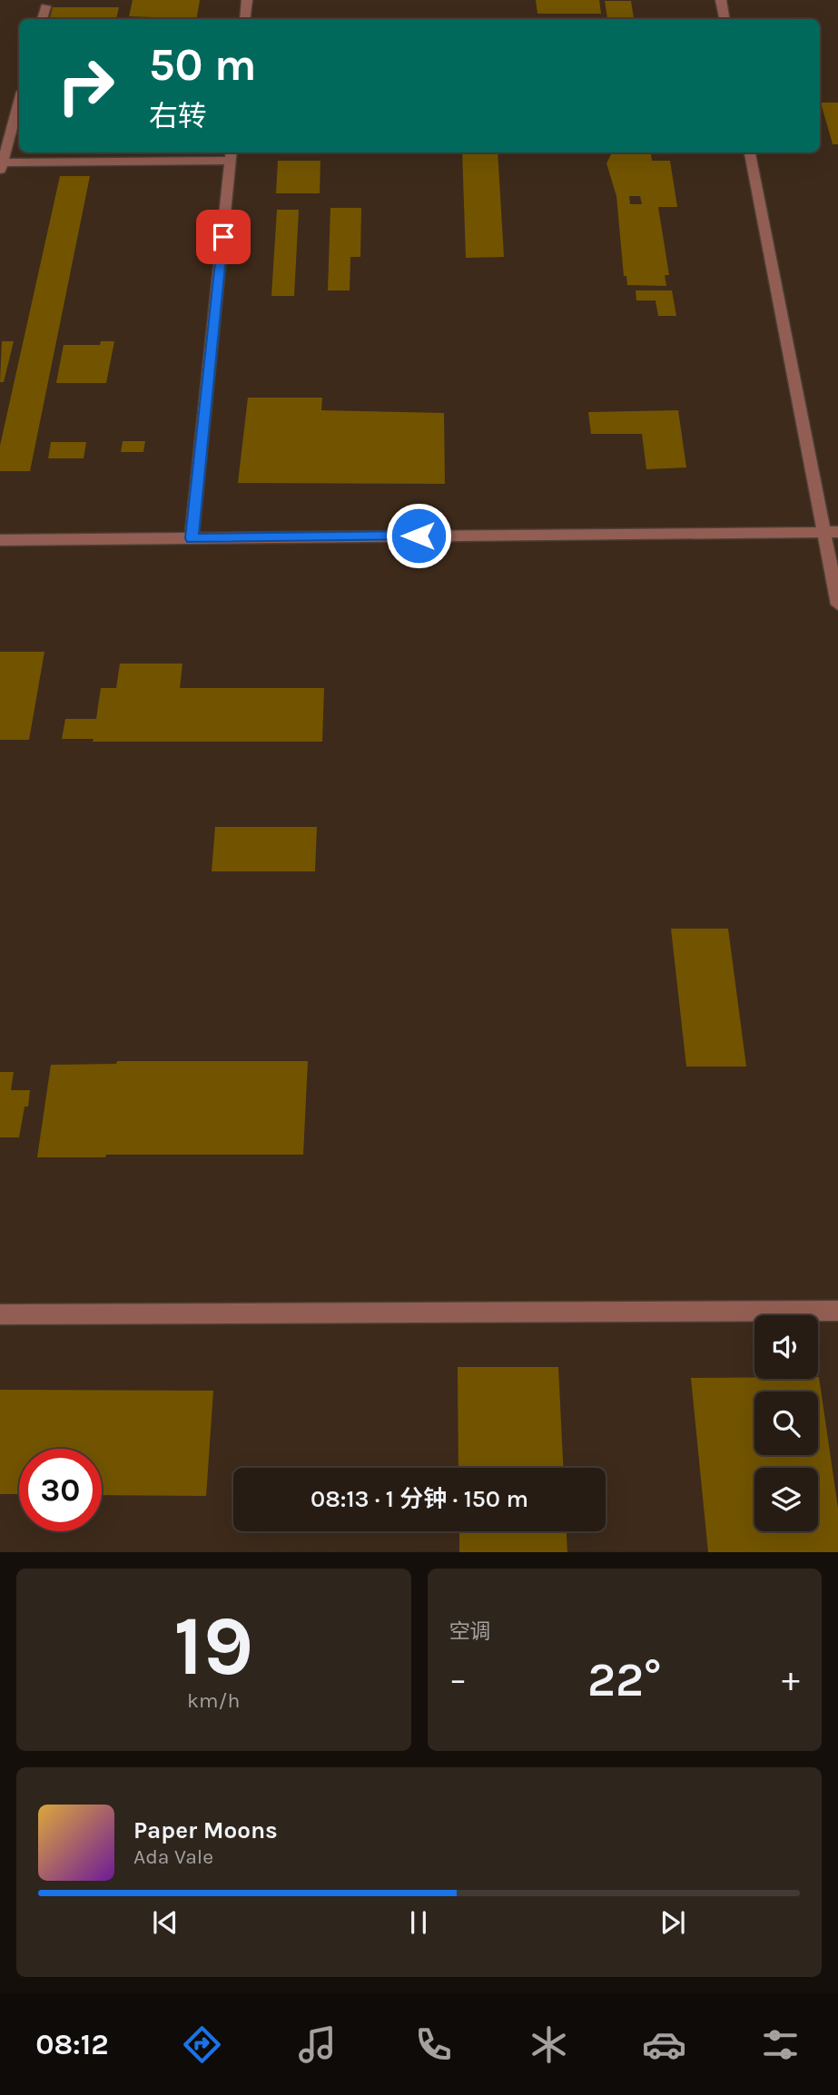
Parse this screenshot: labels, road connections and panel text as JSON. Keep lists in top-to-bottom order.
{
  "page": {
    "turn": ["50 m", "右转"],
    "limit": "30",
    "trip": "08:13 · 1 分钟 · 150 m",
    "tile": [
      ["19", "km/h"],
      "空调"
    ],
    "heat": ["−", "22°", "+"],
    "song": ["Paper Moons", "Ada Vale"],
    "tabs": "08:12"
  }
}
